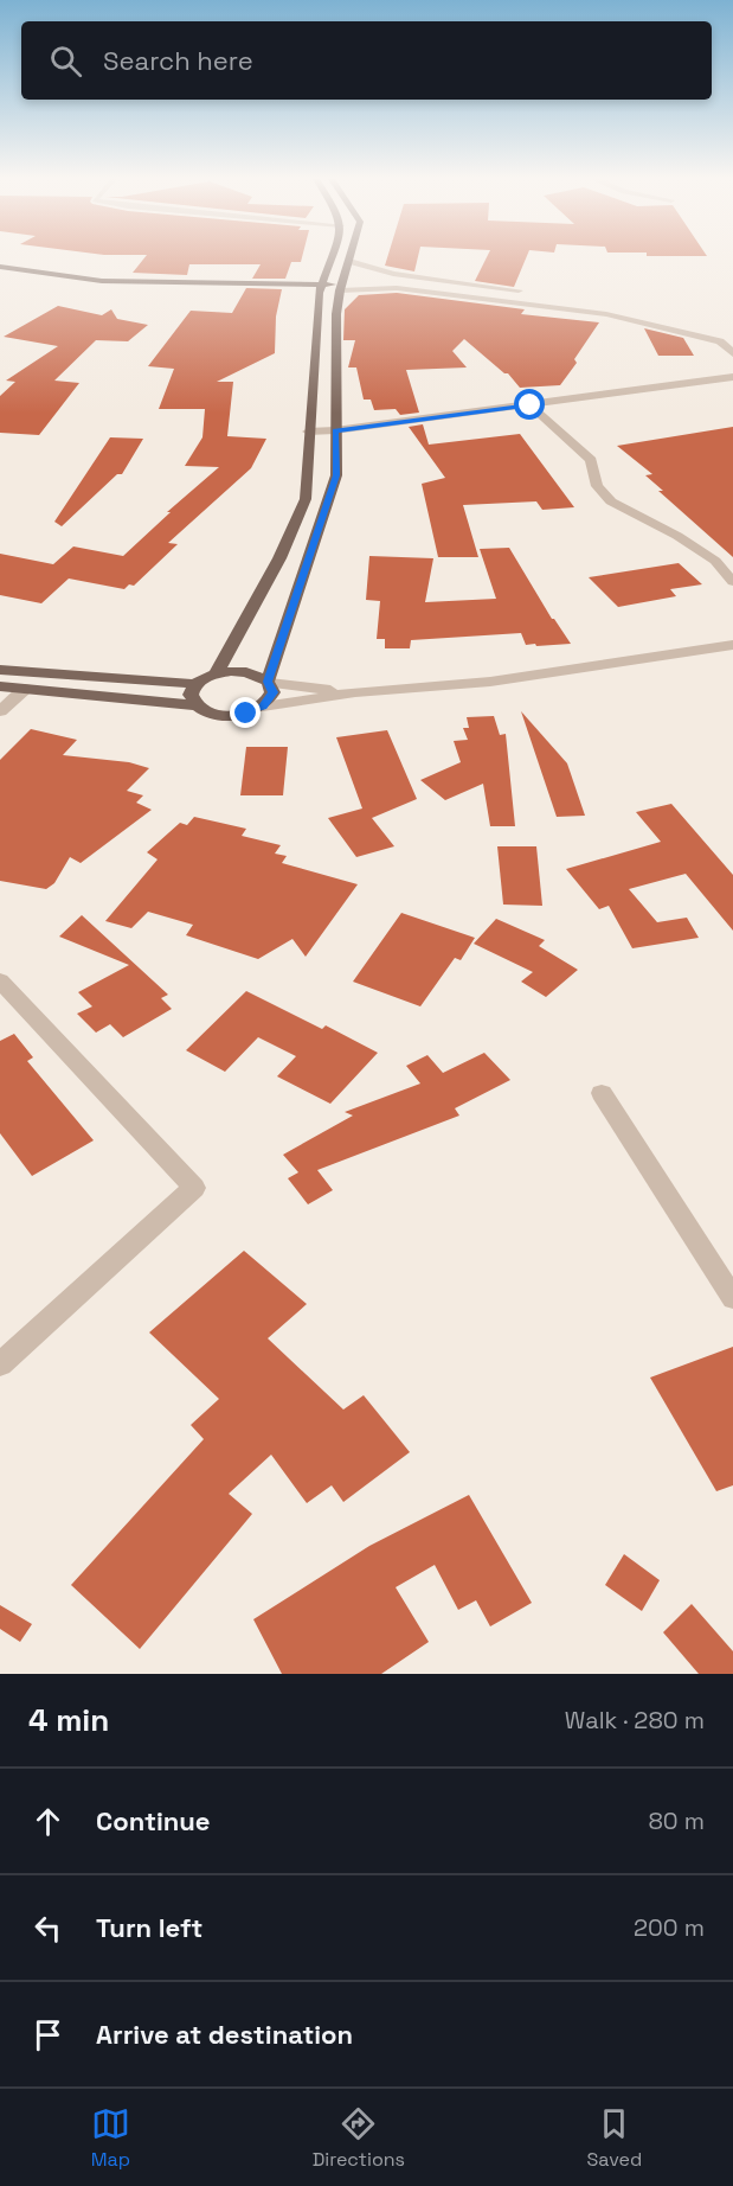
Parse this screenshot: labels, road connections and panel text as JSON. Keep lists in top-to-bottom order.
{
  "page": {
    "search": "Search here",
    "heading": ["4 min", "Walk · 280 m"],
    "list": [
      ["Continue", "80 m"],
      ["Turn left", "200 m"],
      "Arrive at destination"
    ],
    "nav": ["Map", "Directions", "Saved"]
  }
}
